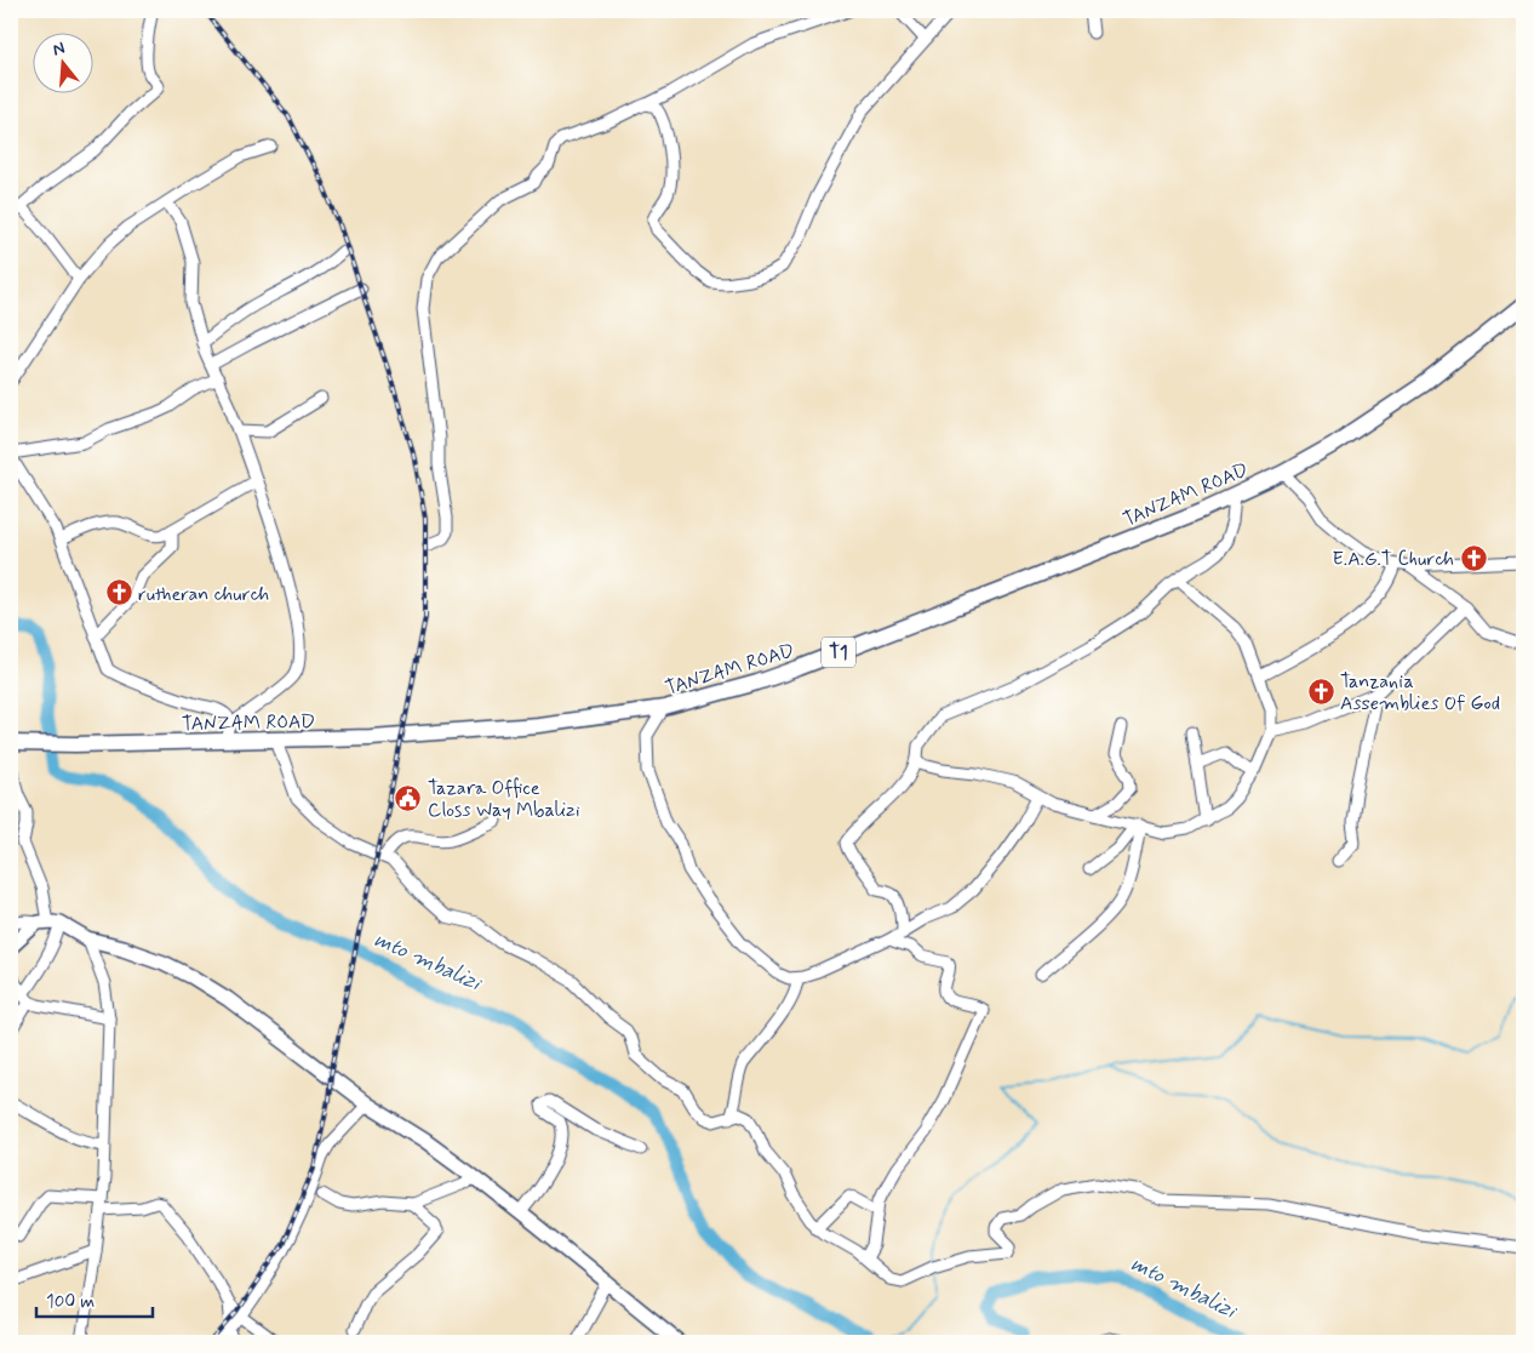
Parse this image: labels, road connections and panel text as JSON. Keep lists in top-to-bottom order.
{
  "streets": {
    "highway": ["TANZAM ROAD", "T1"]
  },
  "water": ["mto mbalizi"],
  "places": {
    "church": ["E.A.G.T Church", "rutheran church", "Tanzania Assemblies Of God"],
    "public building": ["Tazara Office Closs Way Mbalizi"]
  },
  "scale_bar": "100 m",
  "north": "top"
}
